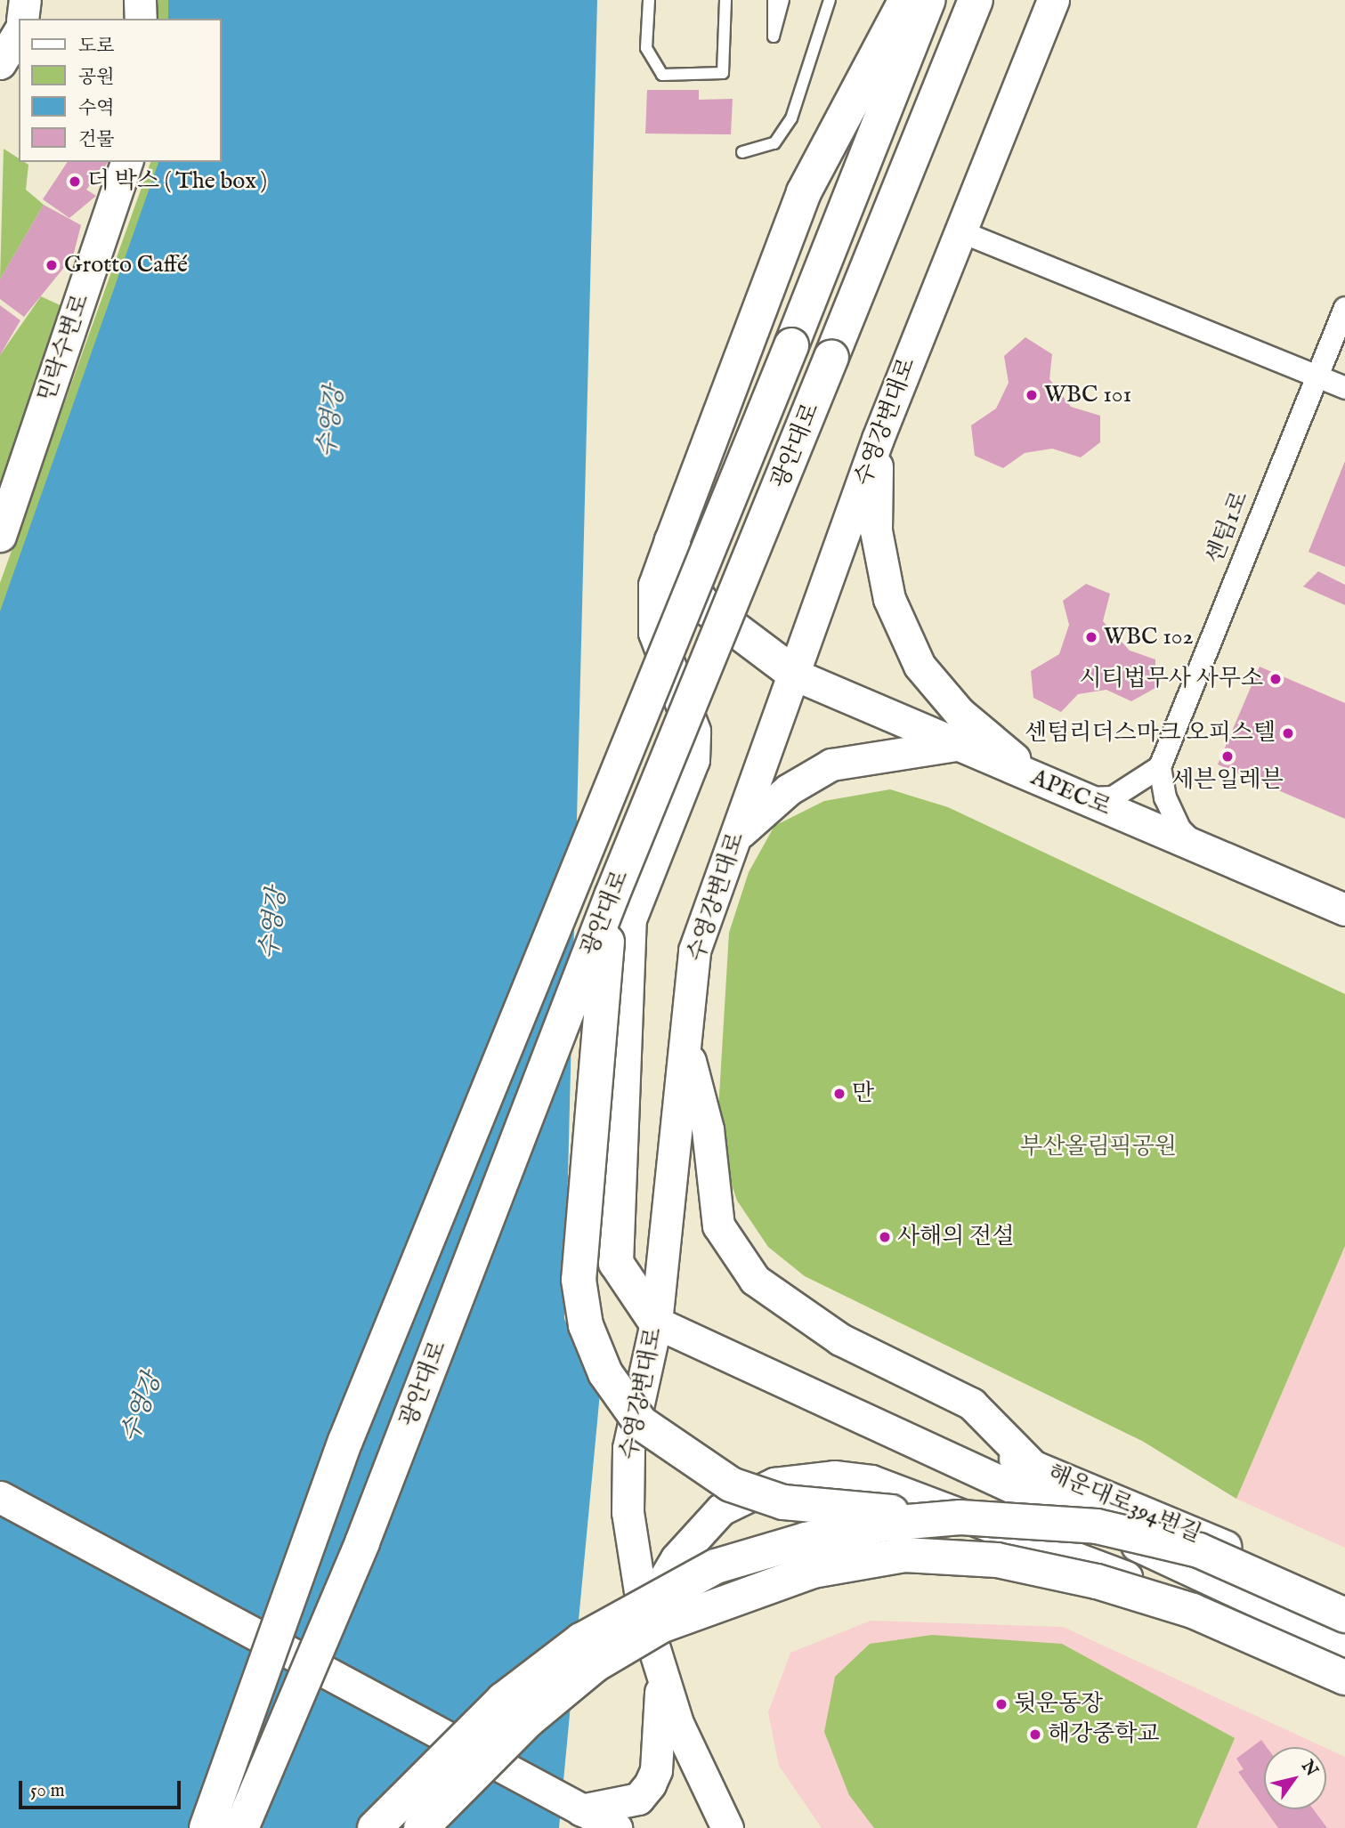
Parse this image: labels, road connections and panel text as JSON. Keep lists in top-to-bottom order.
{
  "streets": {
    "highway": ["광안대로"],
    "main road": [
      "민락수변로",
      "수영강변대로",
      "APEC로",
      "해운대로394번길"
    ],
    "street": ["센텀1로"]
  },
  "crossings": [
    ["수영강변대로", "APEC로"],
    ["수영강변대로", "해운대로394번길"]
  ],
  "water": ["수영강"],
  "parks": ["부산올림픽공원"],
  "places": [
    "더 박스 ( The box )",
    "Grotto Caffé",
    "WBC 101",
    "WBC 102",
    "시티법무사 사무소",
    "센텀리더스마크 오피스텔",
    "세븐일레븐",
    "만",
    "사해의 전설",
    "뒷운동장",
    "해강중학교"
  ],
  "legend": [
    "도로",
    "공원",
    "수역",
    "건물"
  ],
  "scale_bar": "50 m",
  "north": "top right"
}
